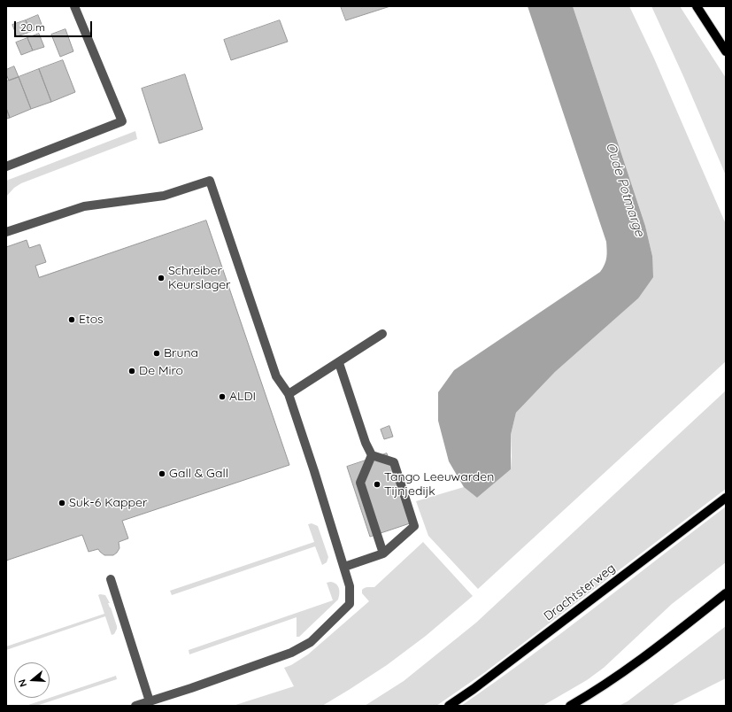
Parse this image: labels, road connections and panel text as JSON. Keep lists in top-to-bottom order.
{
  "streets": {
    "main road": ["Drachtsterweg"]
  },
  "water": ["Oude Potmarge"],
  "places": [
    "Schreiber Keurslager",
    "Etos",
    "Bruna",
    "De Miro",
    "ALDI",
    "Gall & Gall",
    "Tango Leeuwarden Tijnjedijk",
    "Suk-6 Kapper"
  ],
  "scale_bar": "20 m",
  "north": "left"
}
